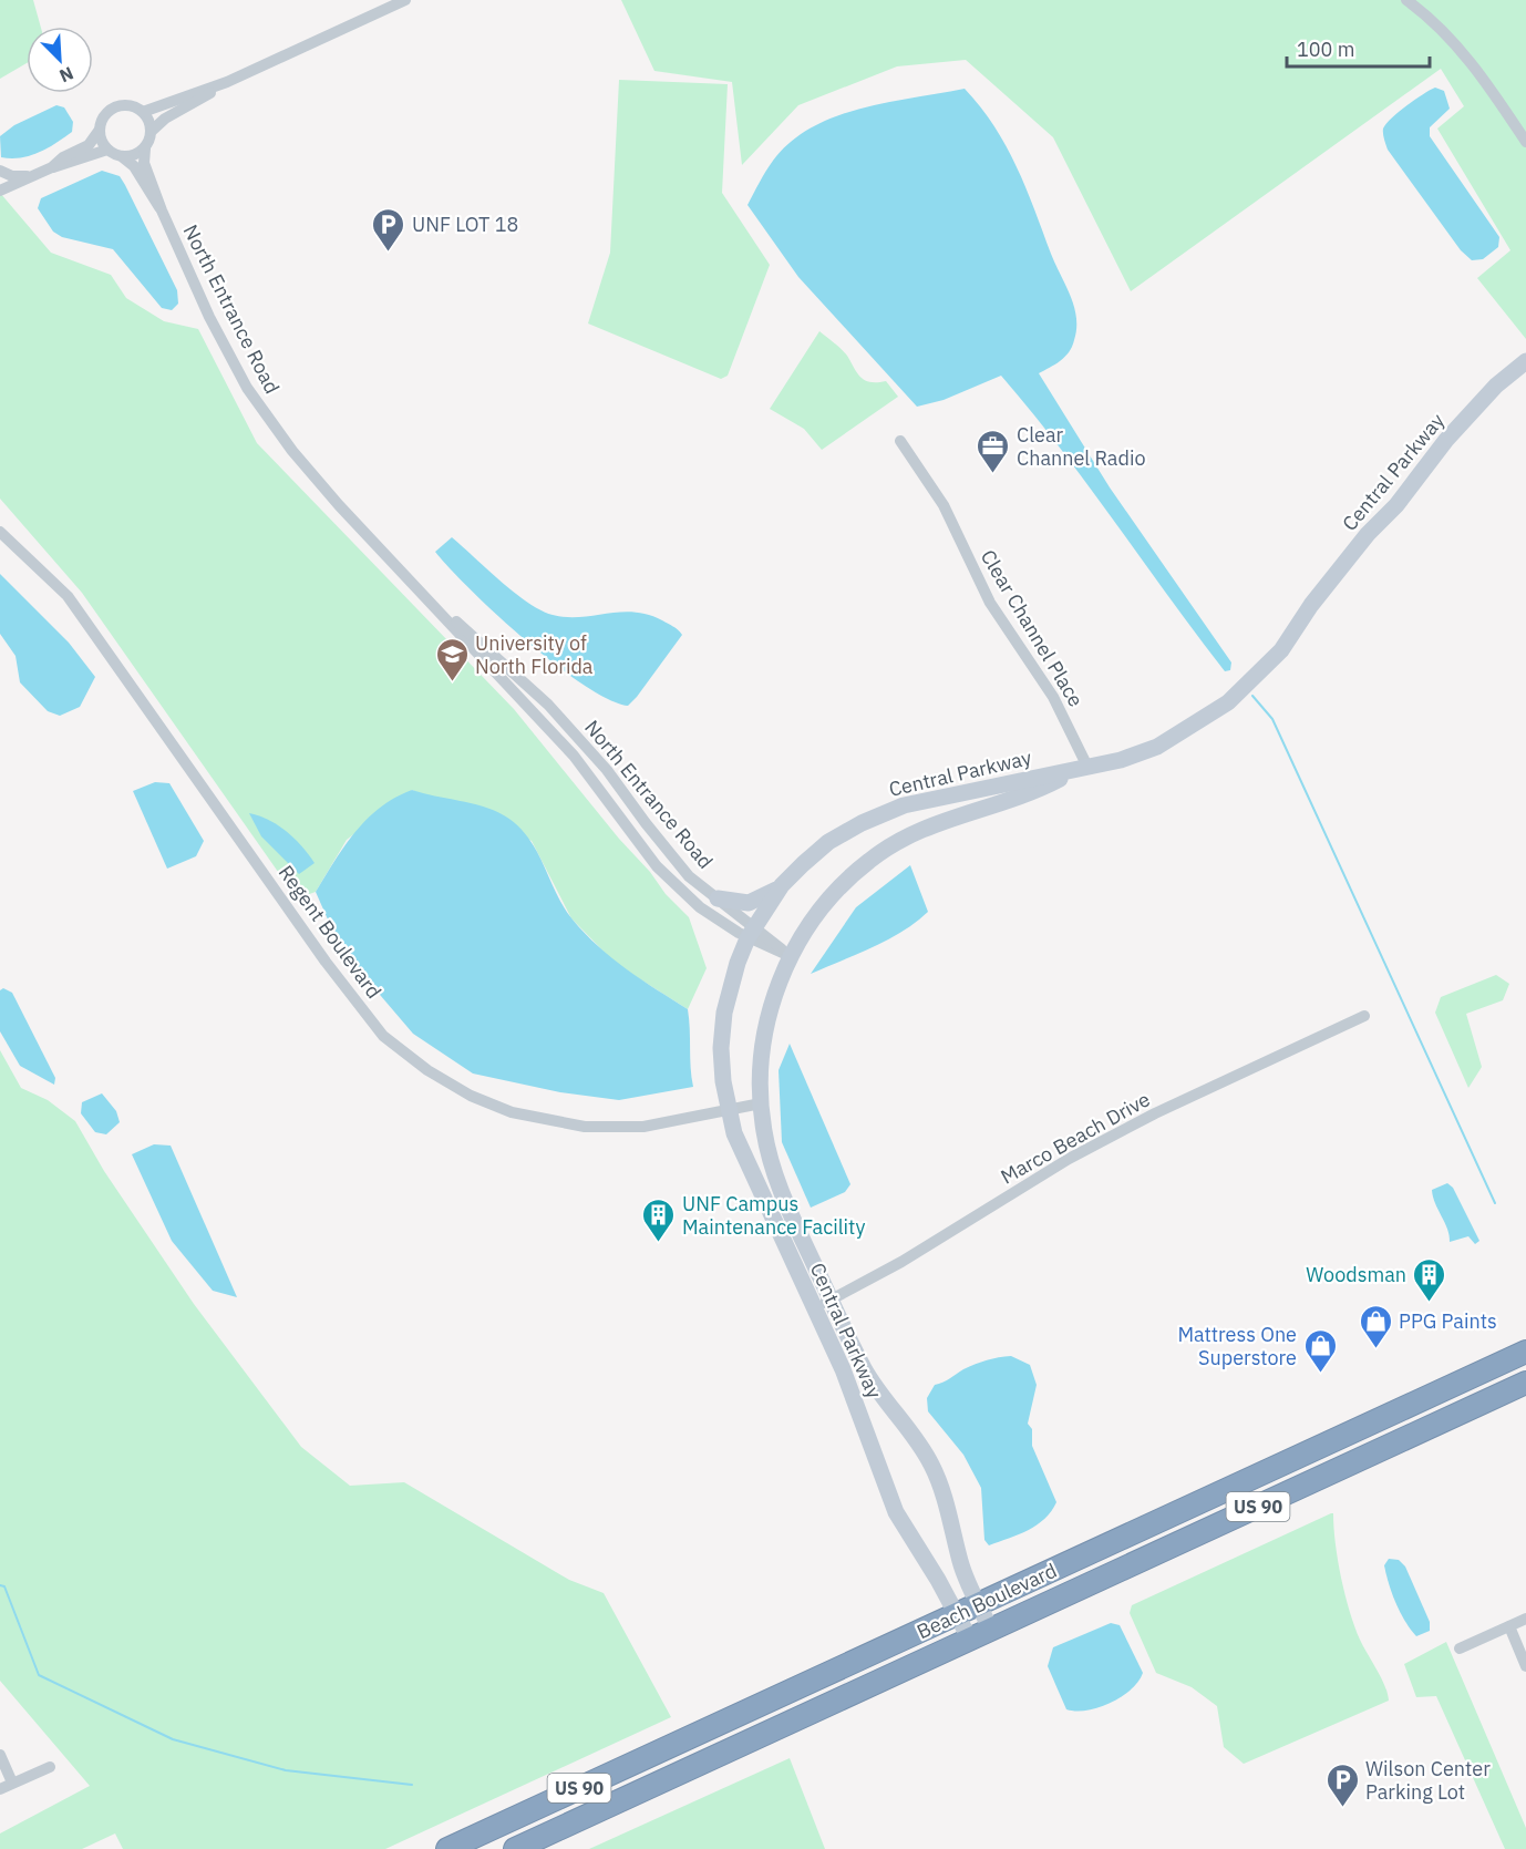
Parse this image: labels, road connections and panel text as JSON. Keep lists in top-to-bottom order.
{
  "streets": {
    "highway": ["US 90", "Beach Boulevard"],
    "street": [
      "North Entrance Road",
      "Central Parkway",
      "Clear Channel Place",
      "Regent Boulevard",
      "Marco Beach Drive"
    ]
  },
  "crossings": [
    ["North Entrance Road", "Central Parkway"],
    ["Central Parkway", "Clear Channel Place"],
    ["Central Parkway", "Regent Boulevard"],
    ["Central Parkway", "Marco Beach Drive"],
    ["Central Parkway", "US 90"],
    ["Central Parkway", "Beach Boulevard"]
  ],
  "places": {
    "parking": ["UNF LOT 18", "Wilson Center Parking Lot"],
    "office": ["Clear Channel Radio"],
    "school or university": ["University of North Florida"],
    "building": ["UNF Campus Maintenance Facility", "Woodsman"],
    "shop": ["PPG Paints", "Mattress One Superstore"]
  },
  "scale_bar": "100 m",
  "north": "bottom right"
}
